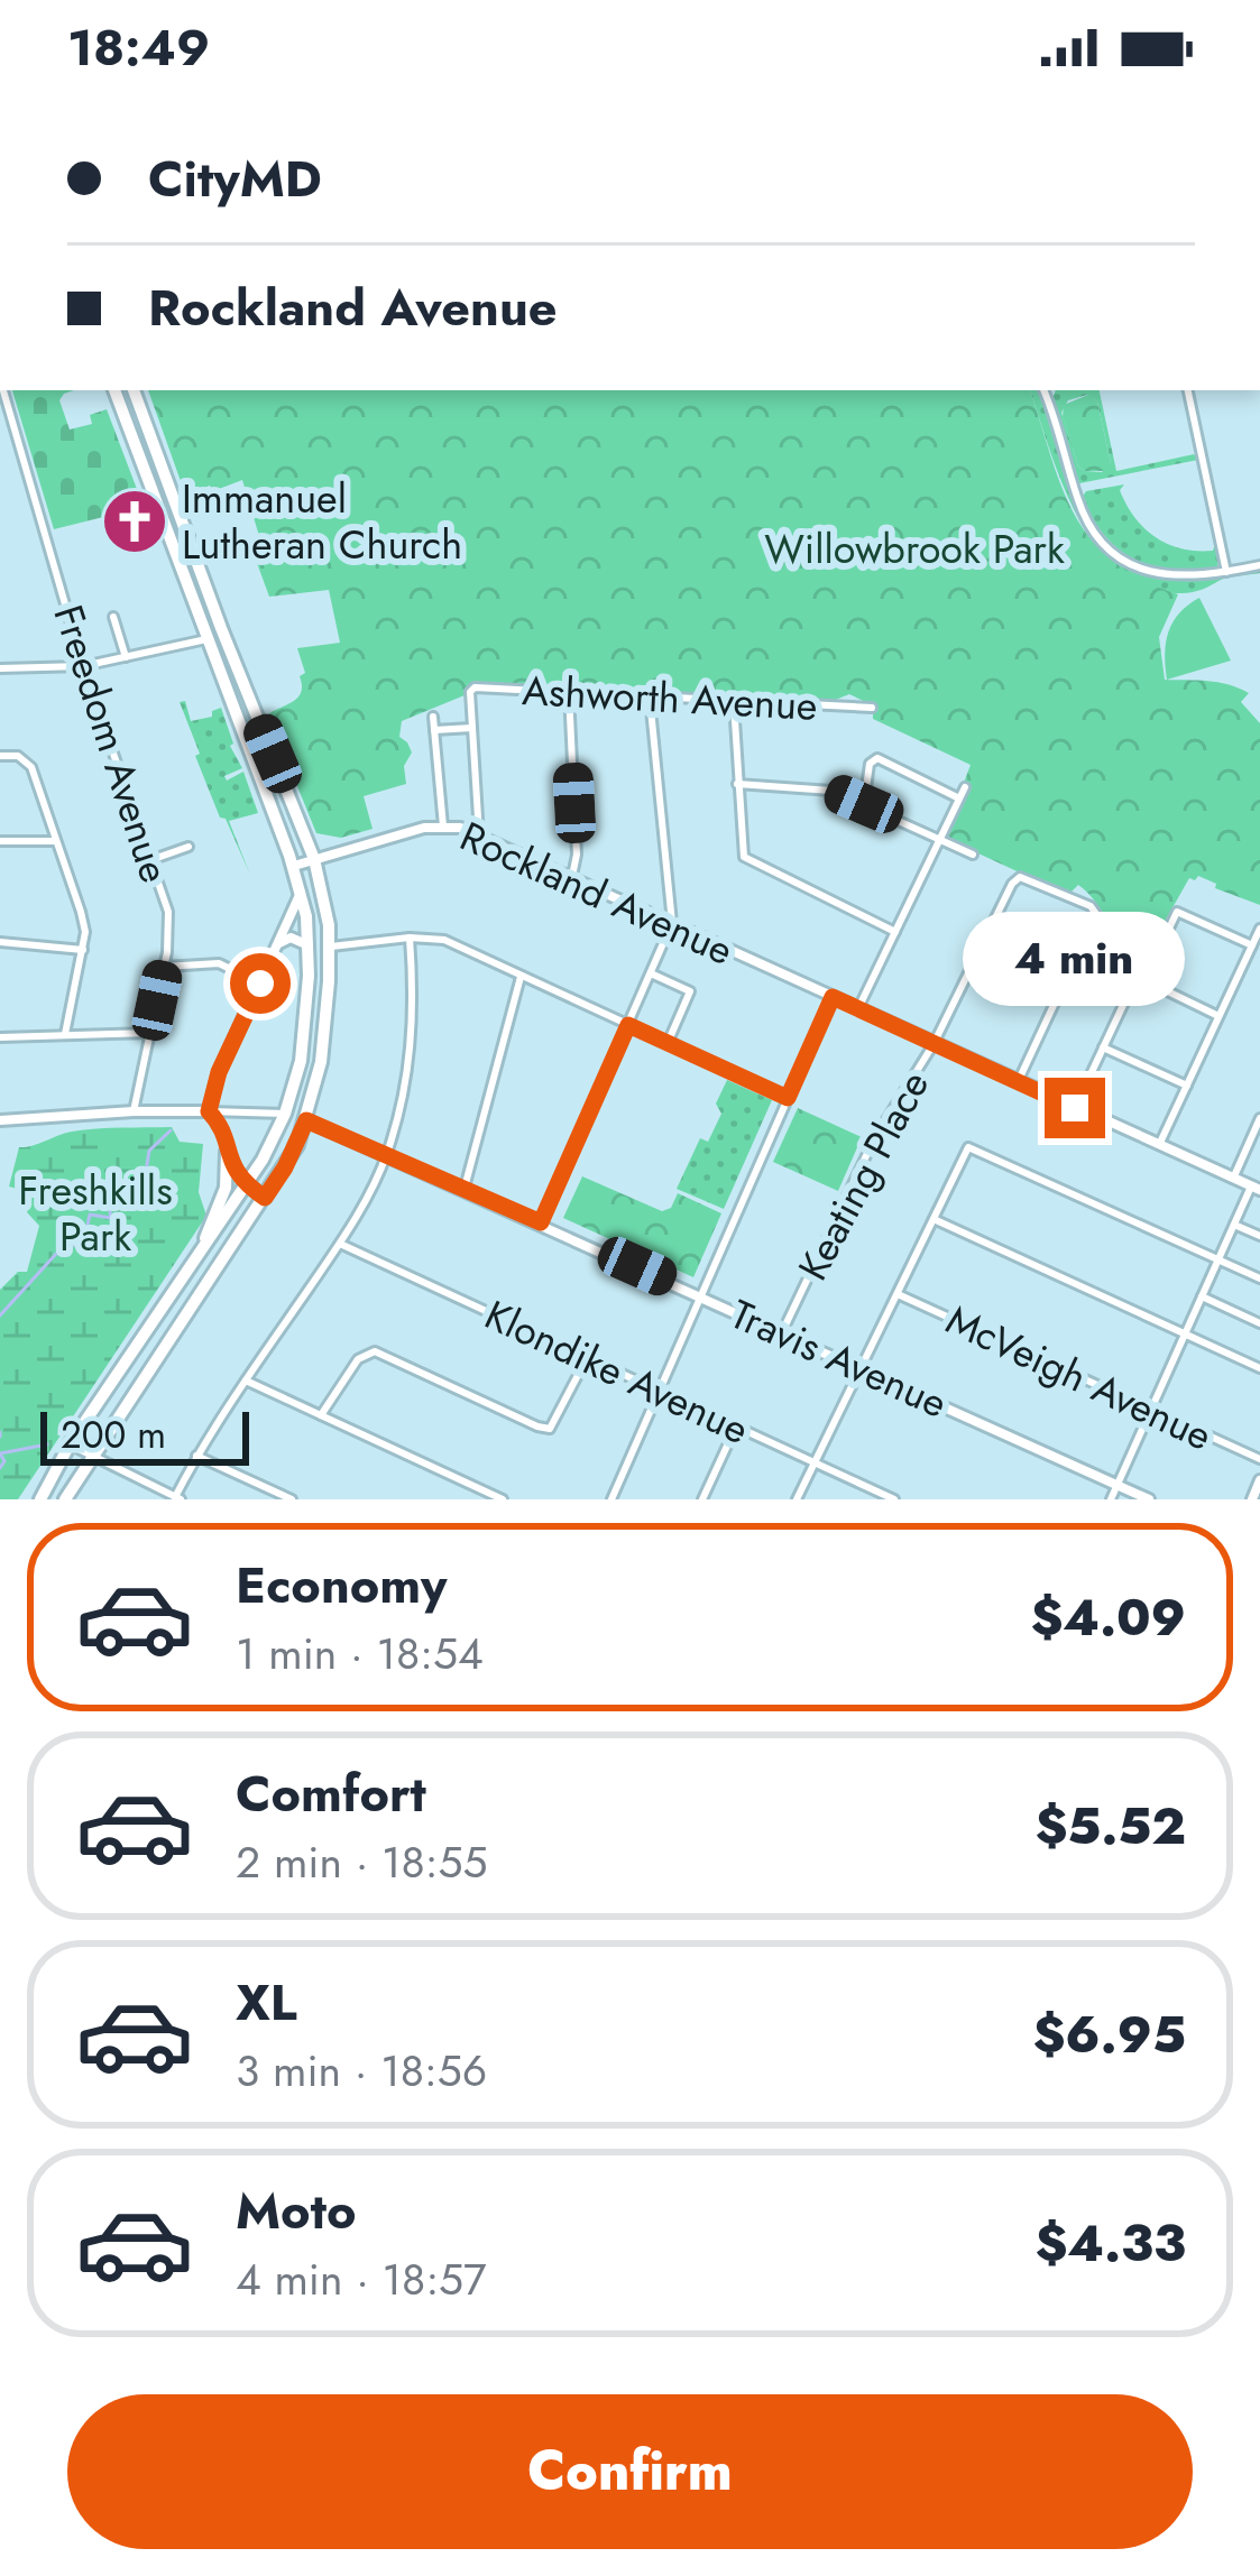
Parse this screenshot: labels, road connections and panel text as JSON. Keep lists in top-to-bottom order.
{
  "streets": {
    "street": [
      "Ashworth Avenue",
      "Freedom Avenue",
      "Rockland Avenue",
      "Keating Place",
      "Travis Avenue",
      "Klondike Avenue",
      "McVeigh Avenue"
    ]
  },
  "crossings": [
    ["Rockland Avenue", "Keating Place"],
    ["Keating Place", "Travis Avenue"]
  ],
  "parks": ["Willowbrook Park", "Freshkills Park"],
  "places": {
    "church": ["Immanuel Lutheran Church"]
  },
  "scale_bar": "200 m",
  "page": {
    "status": "18:49",
    "banner": ["CityMD", "Rockland Avenue"],
    "bubble": "4 min",
    "scale": "200 m",
    "list": [
      {
        "name": "Economy",
        "note": "1 min · 18:54",
        "value": "$4.09"
      },
      {
        "name": "Comfort",
        "note": "2 min · 18:55",
        "value": "$5.52"
      },
      {
        "name": "XL",
        "note": "3 min · 18:56",
        "value": "$6.95"
      },
      {
        "name": "Moto",
        "note": "4 min · 18:57",
        "value": "$4.33"
      }
    ],
    "buttons": "Confirm"
  }
}
